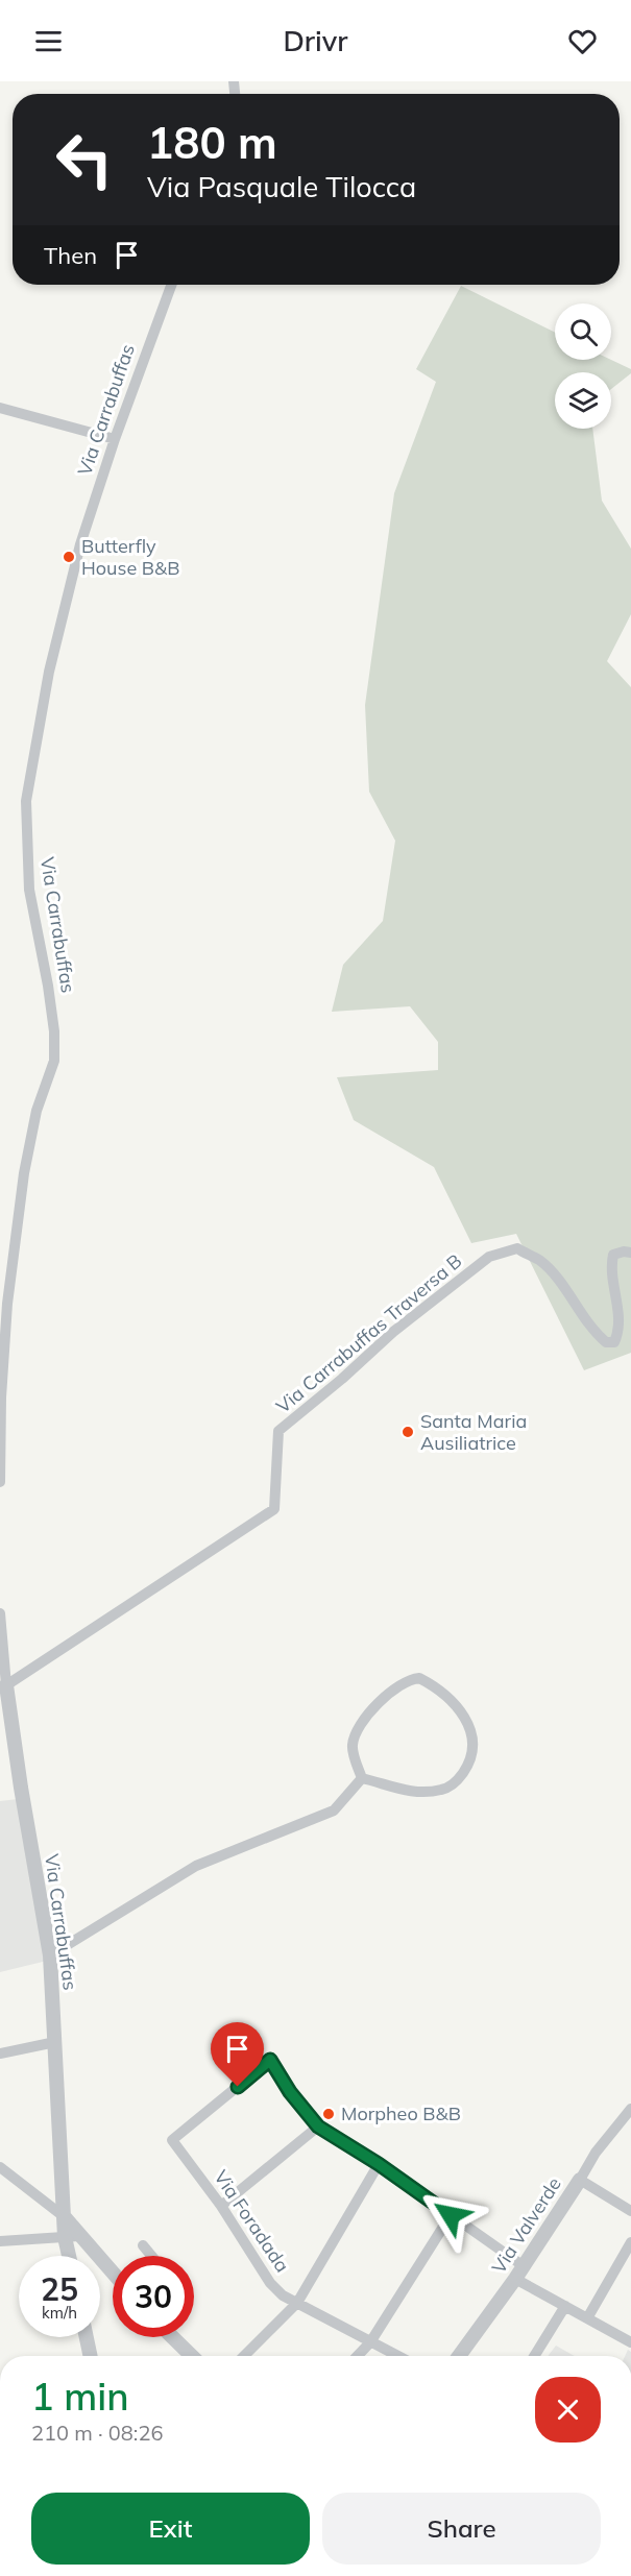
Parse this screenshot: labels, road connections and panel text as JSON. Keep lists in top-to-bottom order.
{
  "streets": {
    "street": [
      "Via Carrabuffas",
      "Via Carrabuffas Traversa B",
      "Via Foradada",
      "Via Valverde"
    ]
  },
  "crossings": [
    ["Via Carrabuffas", "Via Carrabuffas Traversa B"]
  ],
  "places": ["Butterfly House B&B", "Santa Maria Ausiliatrice", "Morpheo B&B"],
  "page": {
    "header": "Drivr",
    "turn": ["180 m", "Via Pasquale Tilocca"],
    "then": "Then",
    "speed": "25 km/h",
    "limit": "30",
    "heading": ["1 min", "210 m · 08:26"],
    "buttons": ["Exit", "Share"]
  }
}
